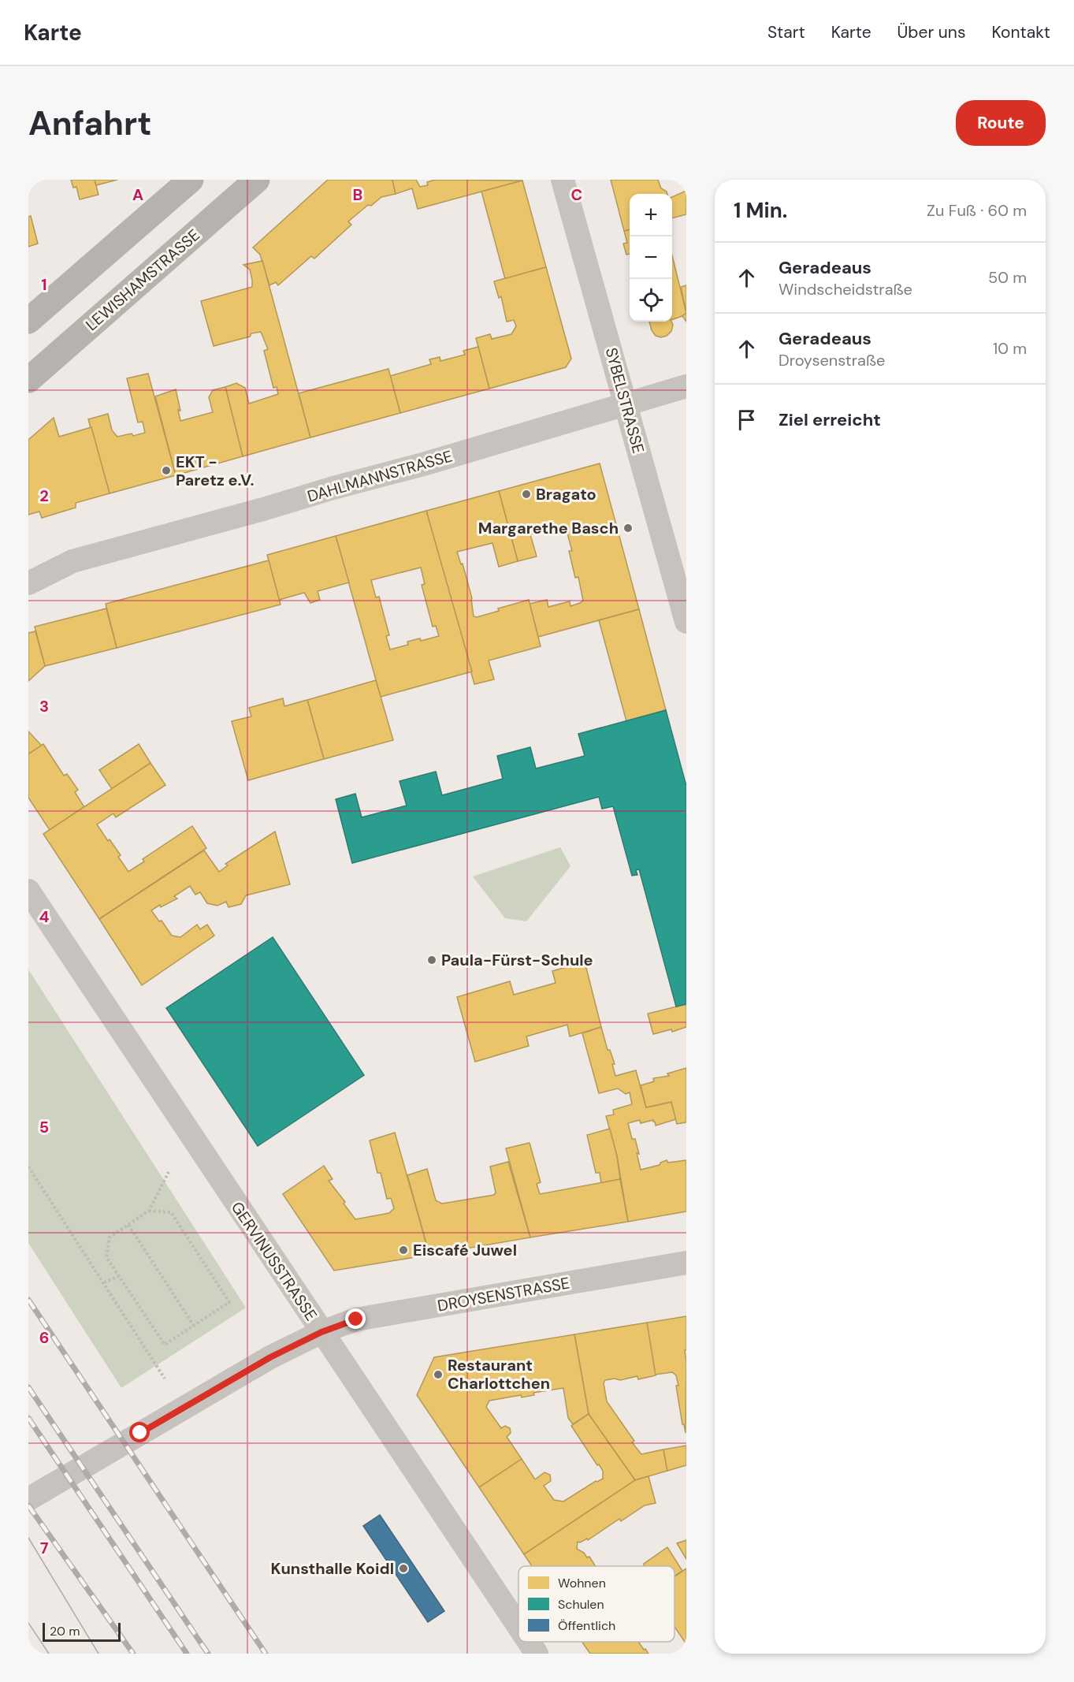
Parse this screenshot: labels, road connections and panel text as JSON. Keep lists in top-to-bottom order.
{
  "streets": {
    "main road": ["LEWISHAMSTRASSE"],
    "street": [
      "SYBELSTRASSE",
      "DAHLMANNSTRASSE",
      "GERVINUSSTRASSE",
      "DROYSENSTRASSE"
    ]
  },
  "crossings": [
    ["SYBELSTRASSE", "DAHLMANNSTRASSE"],
    ["GERVINUSSTRASSE", "DROYSENSTRASSE"]
  ],
  "places": [
    "EKT - Paretz e.V.",
    "Bragato",
    "Margarethe Basch",
    "Paula-Fürst-Schule",
    "Eiscafé Juwel",
    "Restaurant Charlottchen",
    "Kunsthalle Koidl"
  ],
  "legend": ["Wohnen", "Schulen", "Öffentlich"],
  "scale_bar": "20 m",
  "page": {
    "header": "Karte",
    "nav": [
      "Start",
      "Karte",
      "Über uns",
      "Kontakt"
    ],
    "buttons": "Route",
    "title": "Anfahrt",
    "heading": ["1 Min.", "Zu Fuß · 60 m"],
    "map_buttons": ["+", "−"],
    "list": [
      ["Geradeaus", "Windscheidstraße", "50 m"],
      ["Geradeaus", "Droysenstraße", "10 m"],
      "Ziel erreicht"
    ],
    "scale": "20 m"
  },
  "grid": {
    "columns": ["A", "B", "C"],
    "rows": [
      "1",
      "2",
      "3",
      "4",
      "5",
      "6",
      "7"
    ]
  }
}
